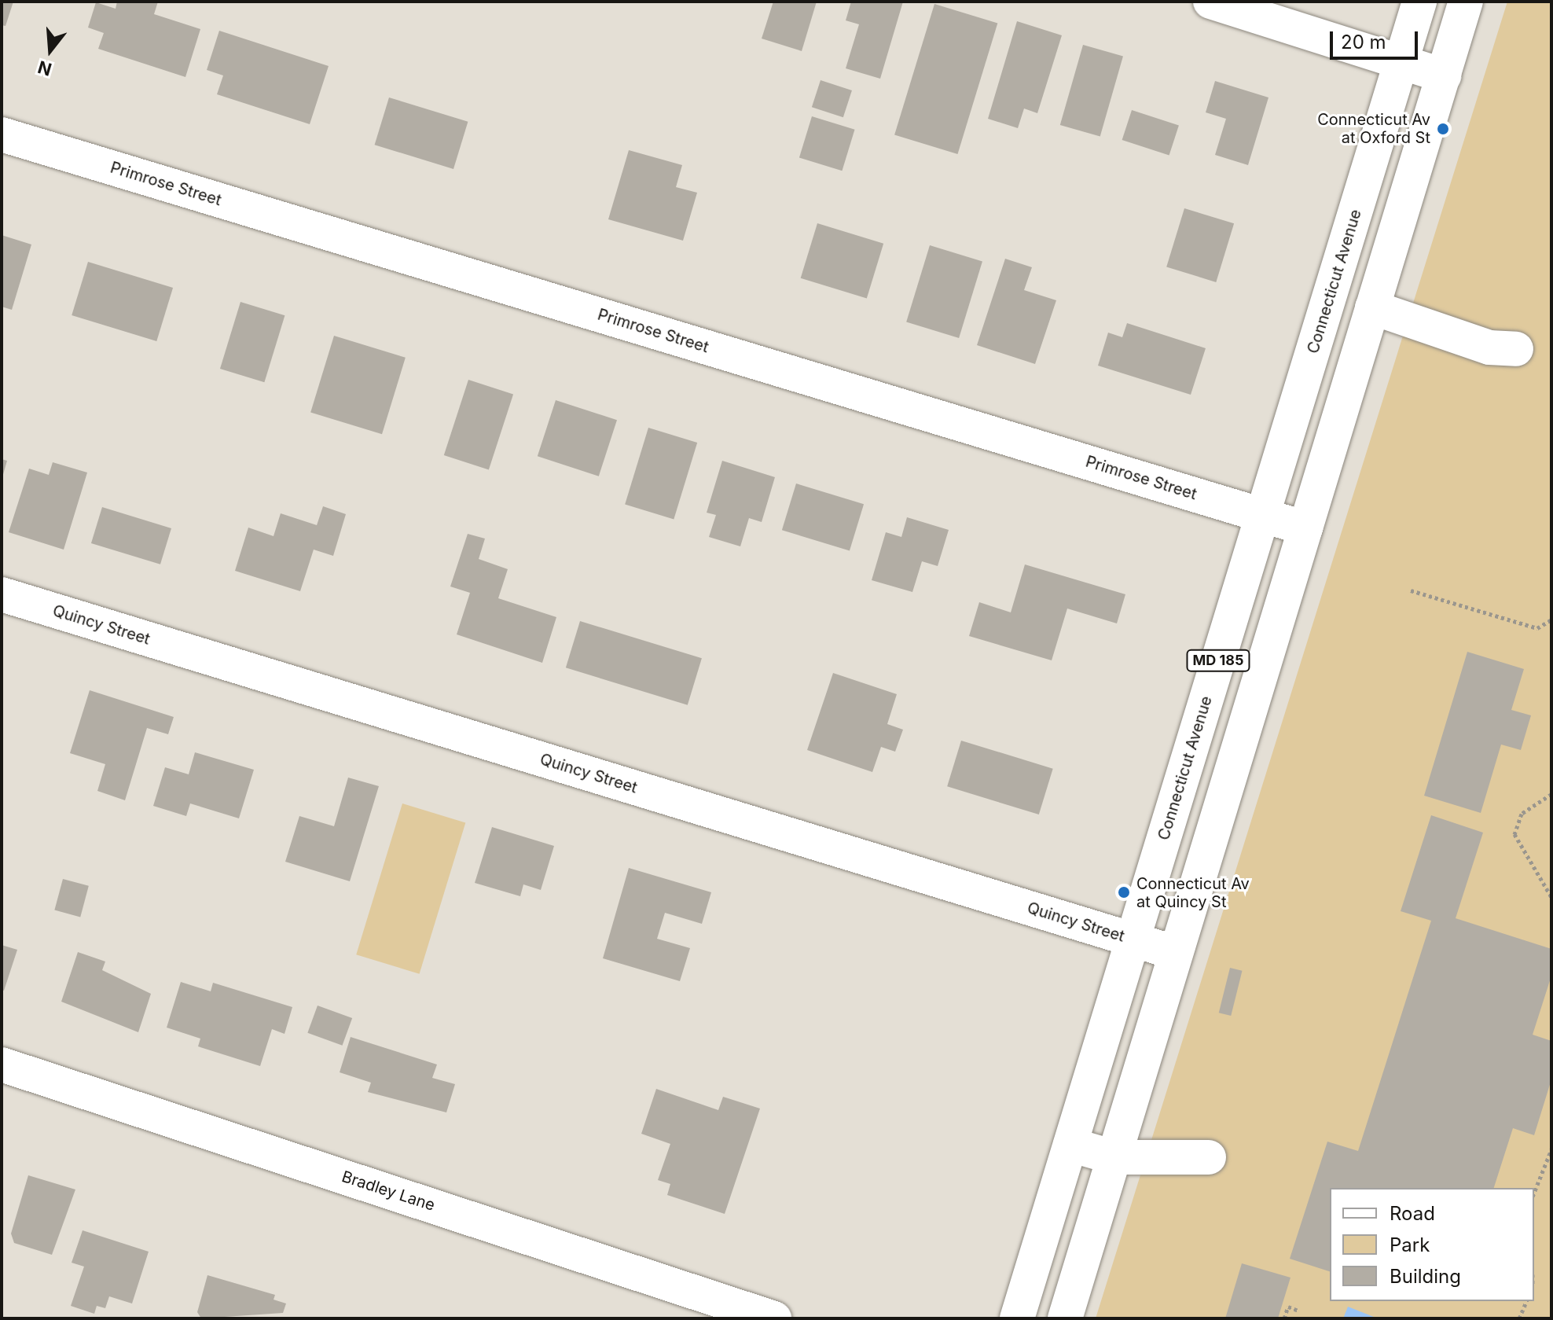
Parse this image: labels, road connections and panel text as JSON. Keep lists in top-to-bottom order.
{
  "streets": {
    "street": [
      "Primrose Street",
      "Connecticut Avenue",
      "Quincy Street",
      "MD 185",
      "Bradley Lane"
    ]
  },
  "crossings": [
    ["Primrose Street", "Connecticut Avenue"],
    ["Primrose Street", "MD 185"],
    ["Connecticut Avenue", "Quincy Street"],
    ["Quincy Street", "MD 185"]
  ],
  "places": ["Connecticut Av at Oxford St", "Connecticut Av at Quincy St"],
  "legend": ["Road", "Park", "Building"],
  "scale_bar": "20 m",
  "north": "bottom"
}
